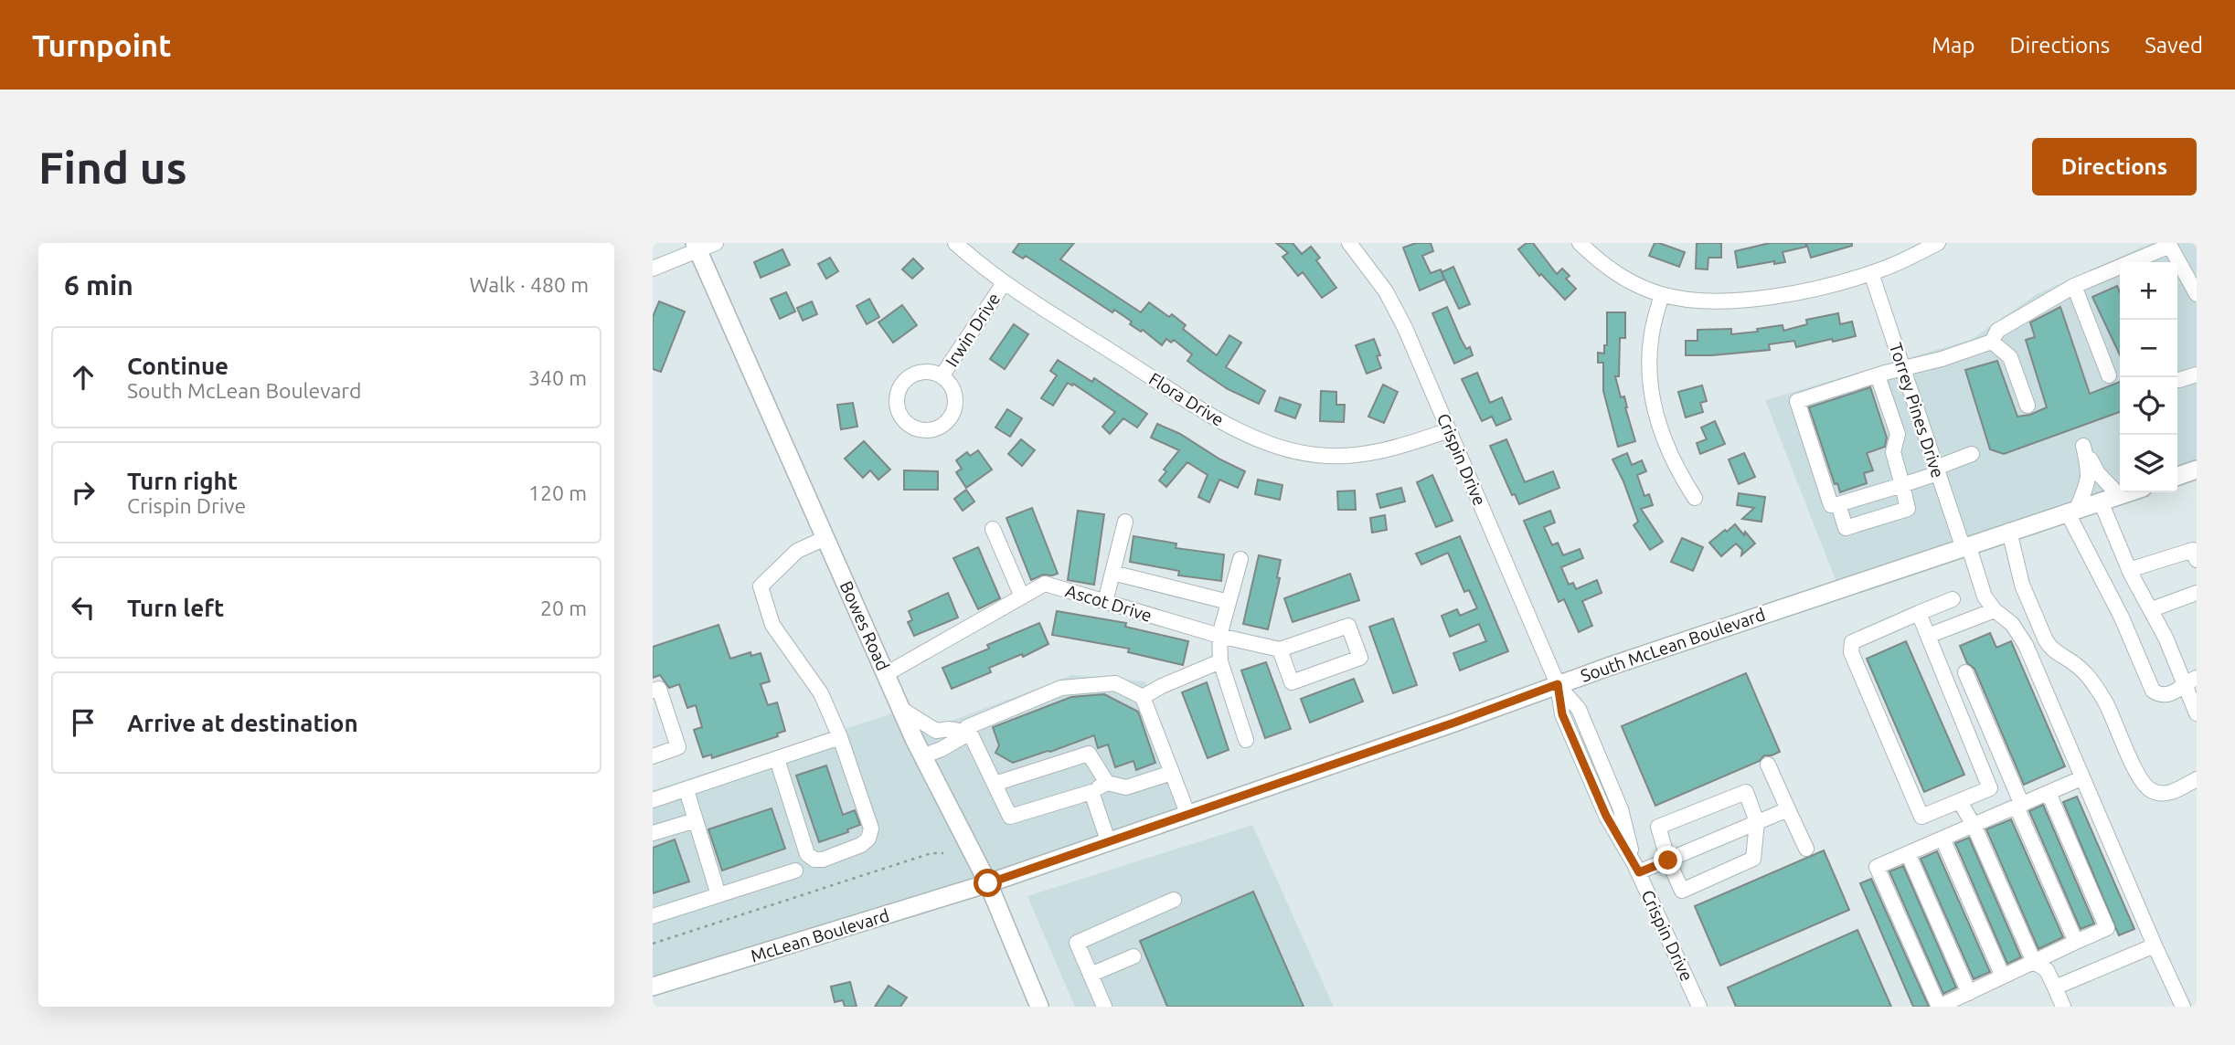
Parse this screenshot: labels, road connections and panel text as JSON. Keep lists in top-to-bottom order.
{
  "streets": {
    "main road": ["Bowes Road", "South McLean Boulevard", "McLean Boulevard"],
    "street": [
      "Irwin Drive",
      "Flora Drive",
      "Torrey Pines Drive",
      "Crispin Drive",
      "Ascot Drive"
    ]
  },
  "crossings": [
    ["Irwin Drive", "Flora Drive"],
    ["Flora Drive", "Crispin Drive"],
    ["Torrey Pines Drive", "South McLean Boulevard"],
    ["Crispin Drive", "South McLean Boulevard"],
    ["Ascot Drive", "Bowes Road"],
    ["Bowes Road", "South McLean Boulevard"],
    ["Bowes Road", "McLean Boulevard"],
    ["South McLean Boulevard", "McLean Boulevard"]
  ],
  "page": {
    "header": "Turnpoint",
    "nav": ["Map", "Directions", "Saved"],
    "buttons": "Directions",
    "title": "Find us",
    "heading": ["6 min", "Walk · 480 m"],
    "map_buttons": ["+", "−"],
    "list": [
      ["Continue", "South McLean Boulevard", "340 m"],
      ["Turn right", "Crispin Drive", "120 m"],
      ["Turn left", "20 m"],
      "Arrive at destination"
    ]
  }
}
